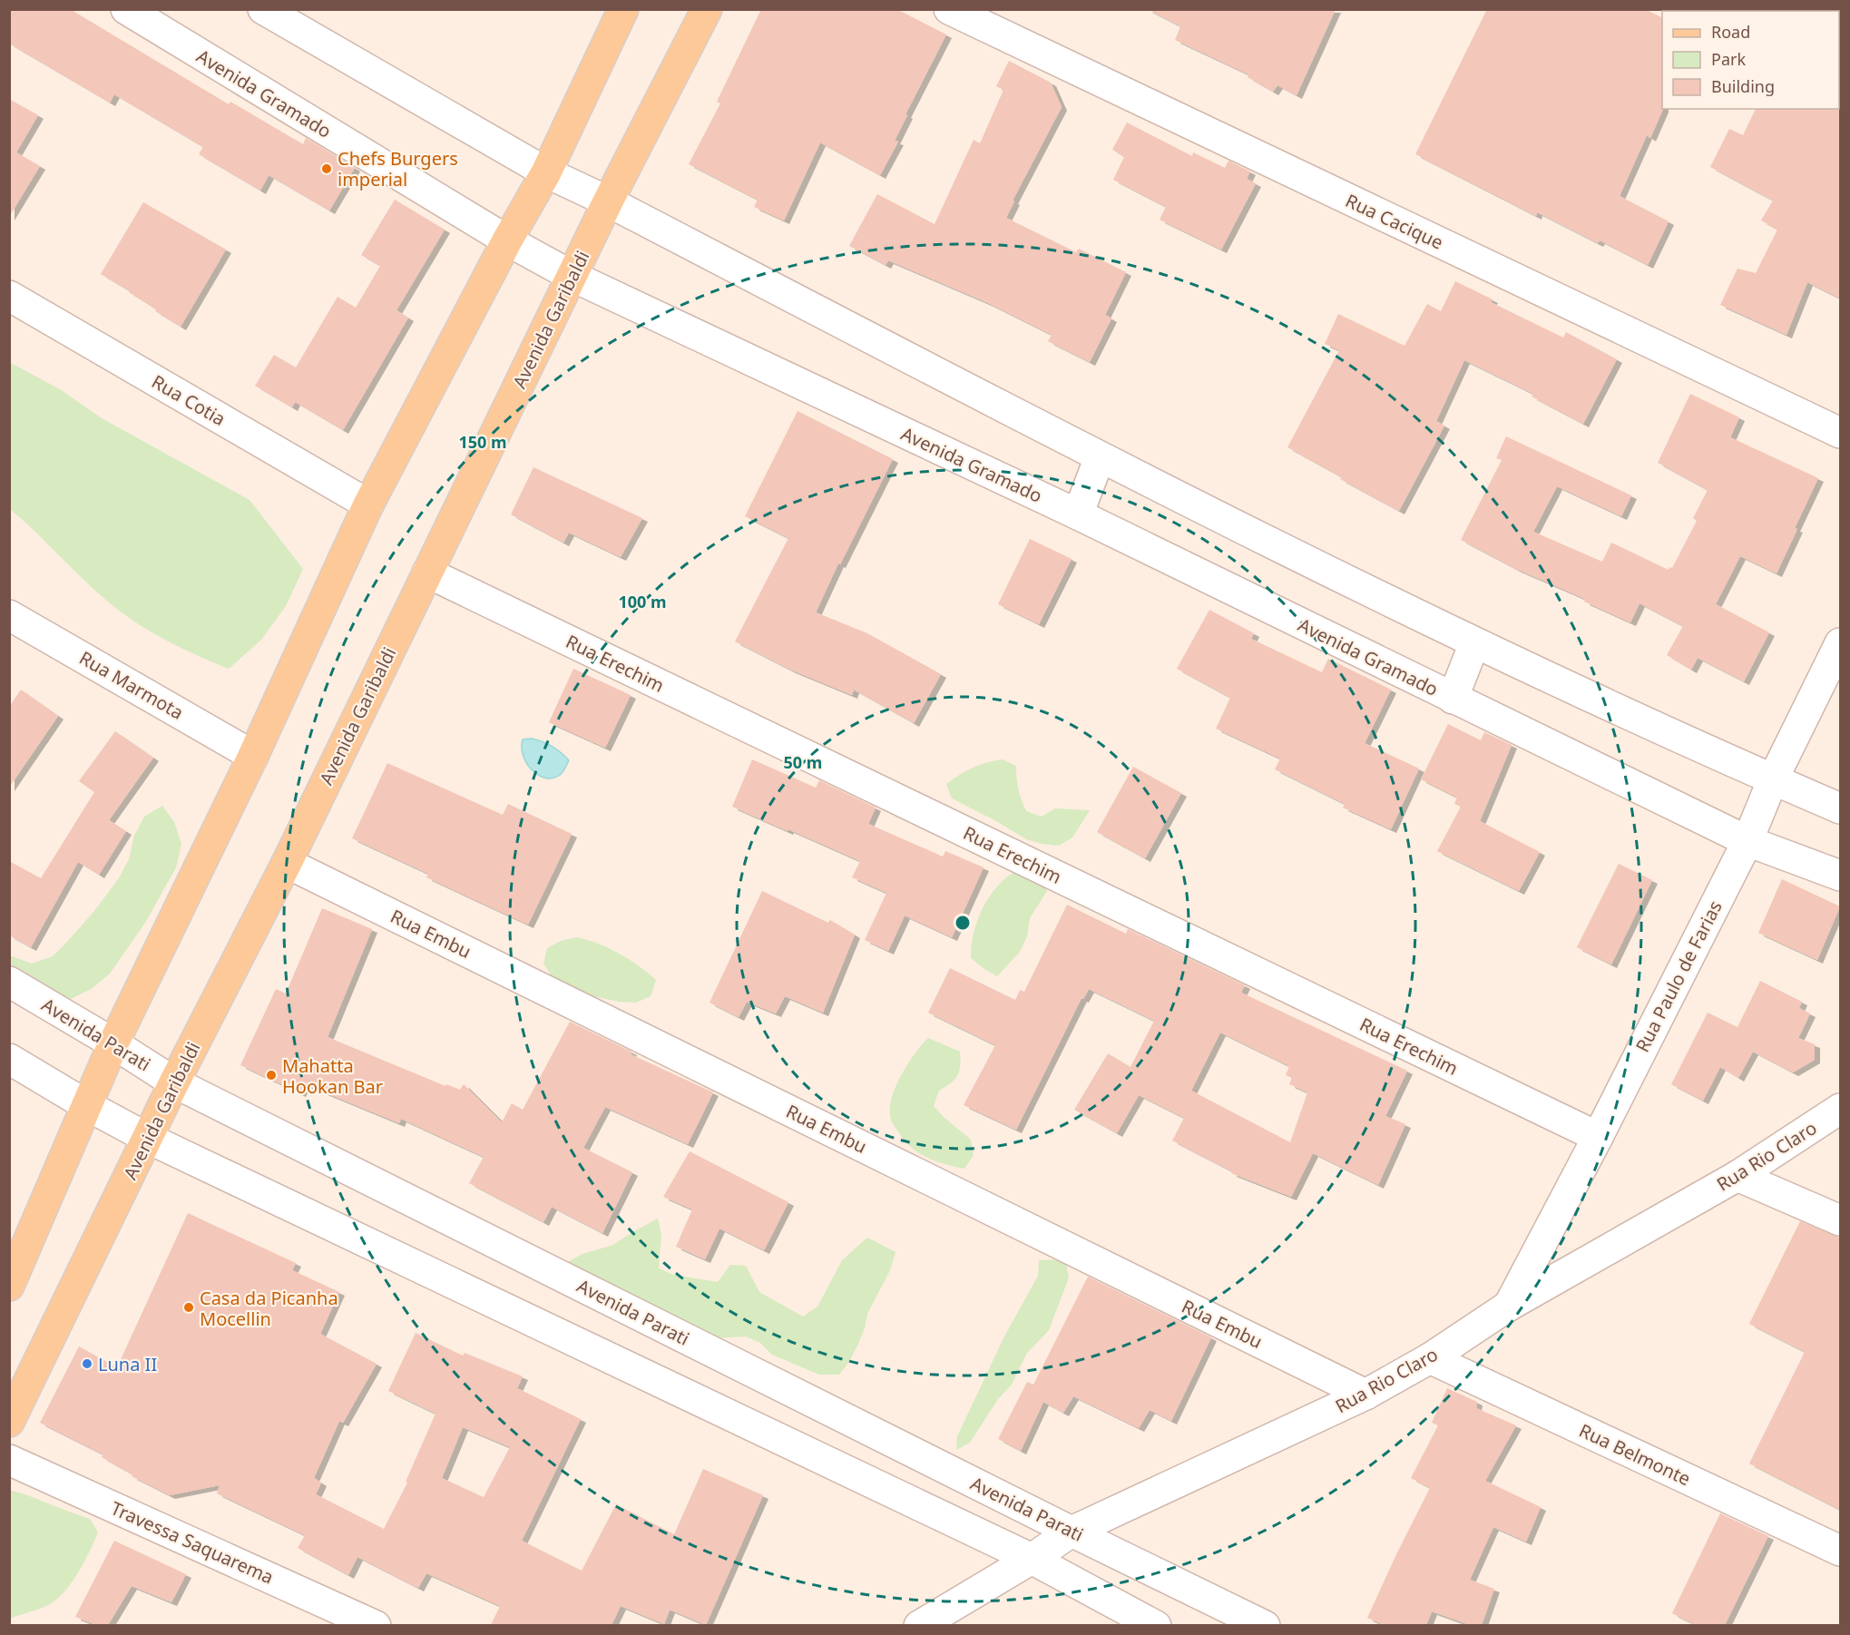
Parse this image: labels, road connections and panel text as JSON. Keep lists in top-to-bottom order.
{
  "streets": {
    "main road": ["Avenida Garibaldi"],
    "street": [
      "Avenida Gramado",
      "Rua Cacique",
      "Rua Cotia",
      "Rua Erechim",
      "Rua Marmota",
      "Rua Embu",
      "Rua Paulo de Farias",
      "Avenida Parati",
      "Rua Rio Claro",
      "Rua Belmonte",
      "Travessa Saquarema"
    ]
  },
  "crossings": [
    ["Avenida Gramado", "Avenida Garibaldi"],
    ["Avenida Gramado", "Rua Paulo de Farias"],
    ["Avenida Garibaldi", "Rua Erechim"],
    ["Avenida Garibaldi", "Rua Embu"],
    ["Avenida Garibaldi", "Avenida Parati"],
    ["Rua Erechim", "Rua Paulo de Farias"],
    ["Rua Embu", "Rua Rio Claro"],
    ["Rua Paulo de Farias", "Rua Rio Claro"],
    ["Avenida Parati", "Rua Rio Claro"],
    ["Rua Rio Claro", "Rua Belmonte"]
  ],
  "places": [
    "Chefs Burgers imperial",
    "Mahatta Hookan Bar",
    "Casa da Picanha Mocellin",
    "Luna II"
  ],
  "legend": ["Road", "Park", "Building"],
  "rings": ["150 m", "100 m", "50 m"]
}
